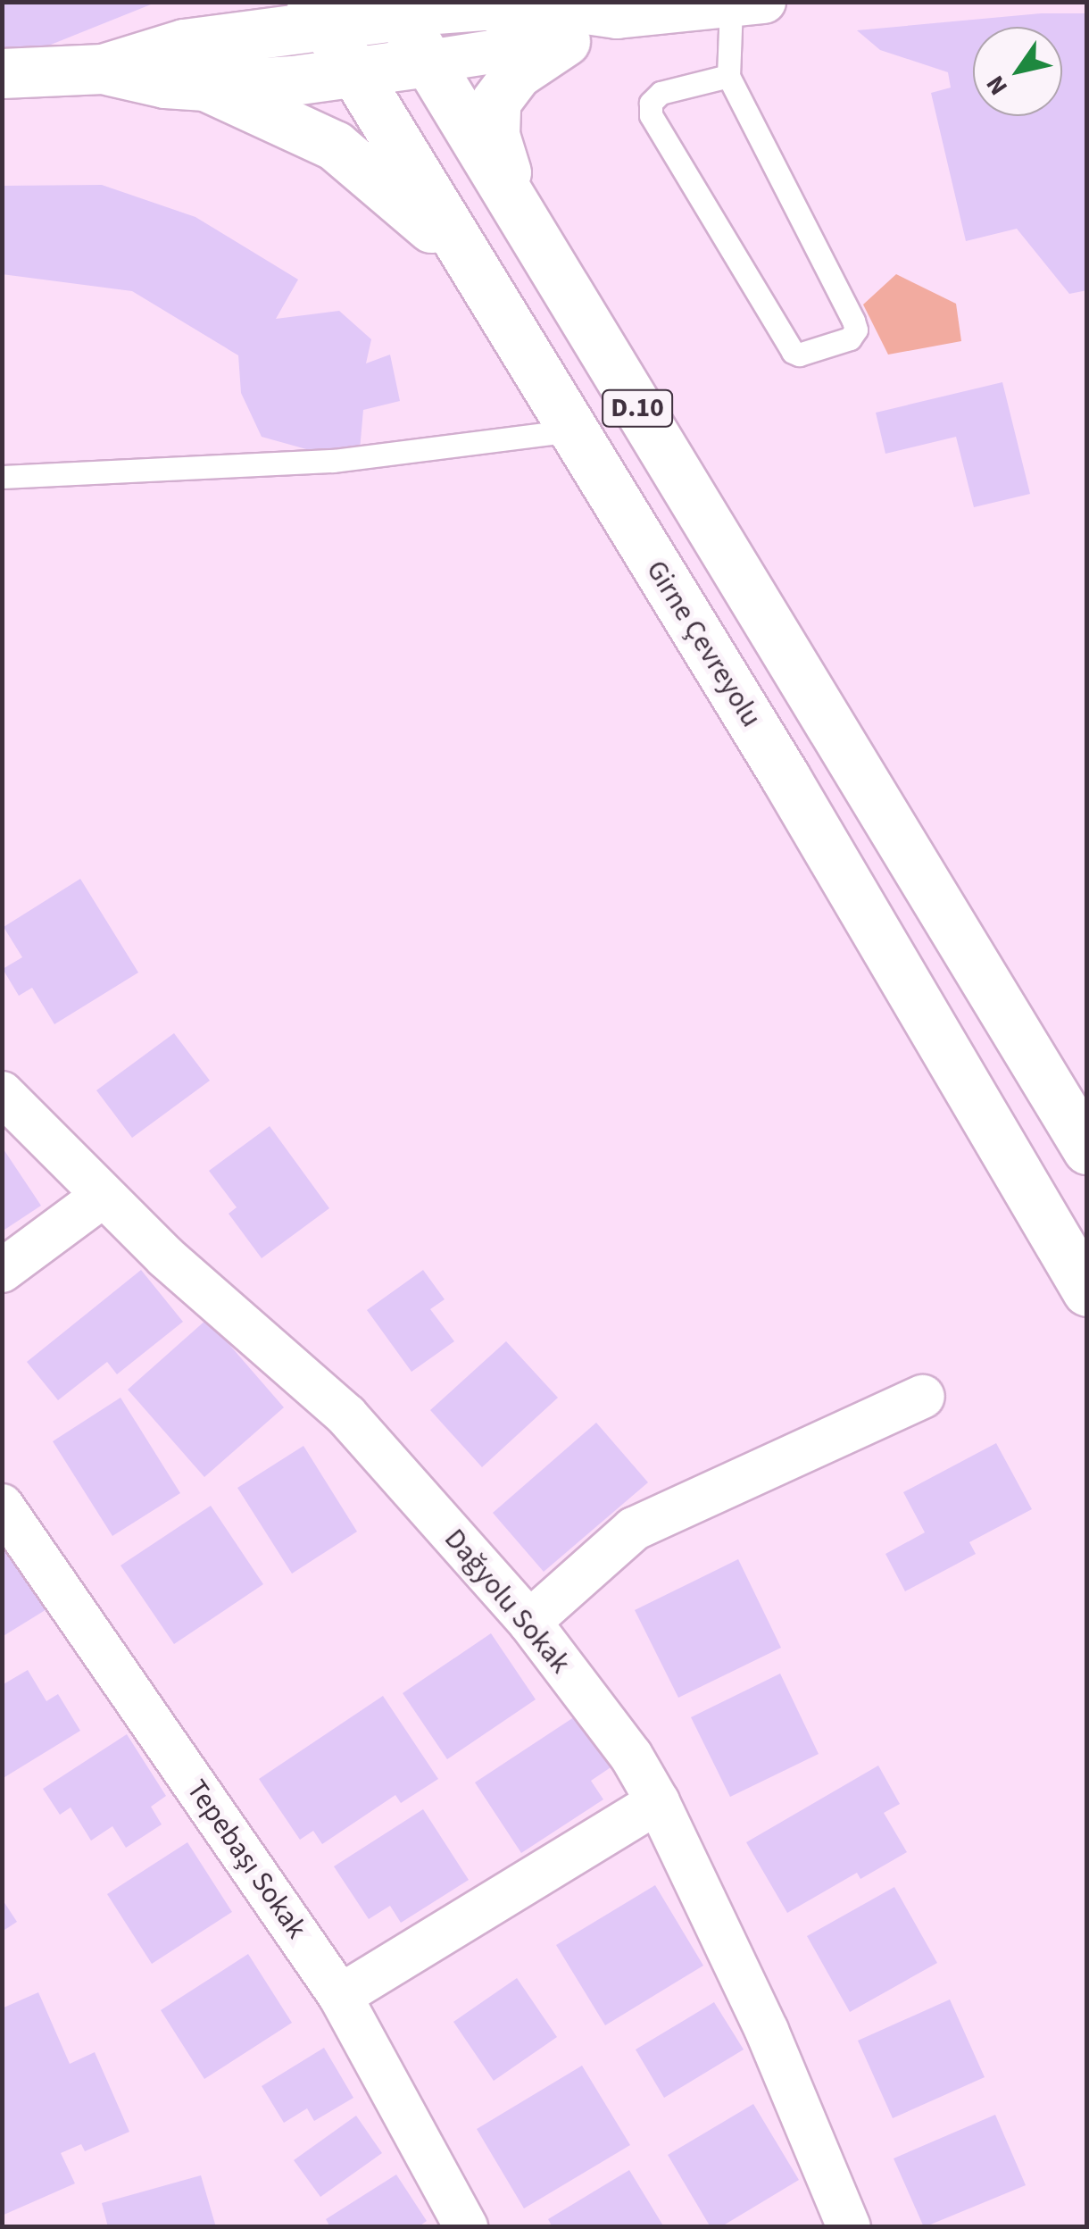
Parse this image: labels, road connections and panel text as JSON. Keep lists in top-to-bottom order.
{
  "streets": {
    "main road": ["D.10", "Girne Çevreyolu"],
    "street": ["Dağyolu Sokak", "Tepebaşı Sokak"]
  },
  "north": "bottom left"
}
